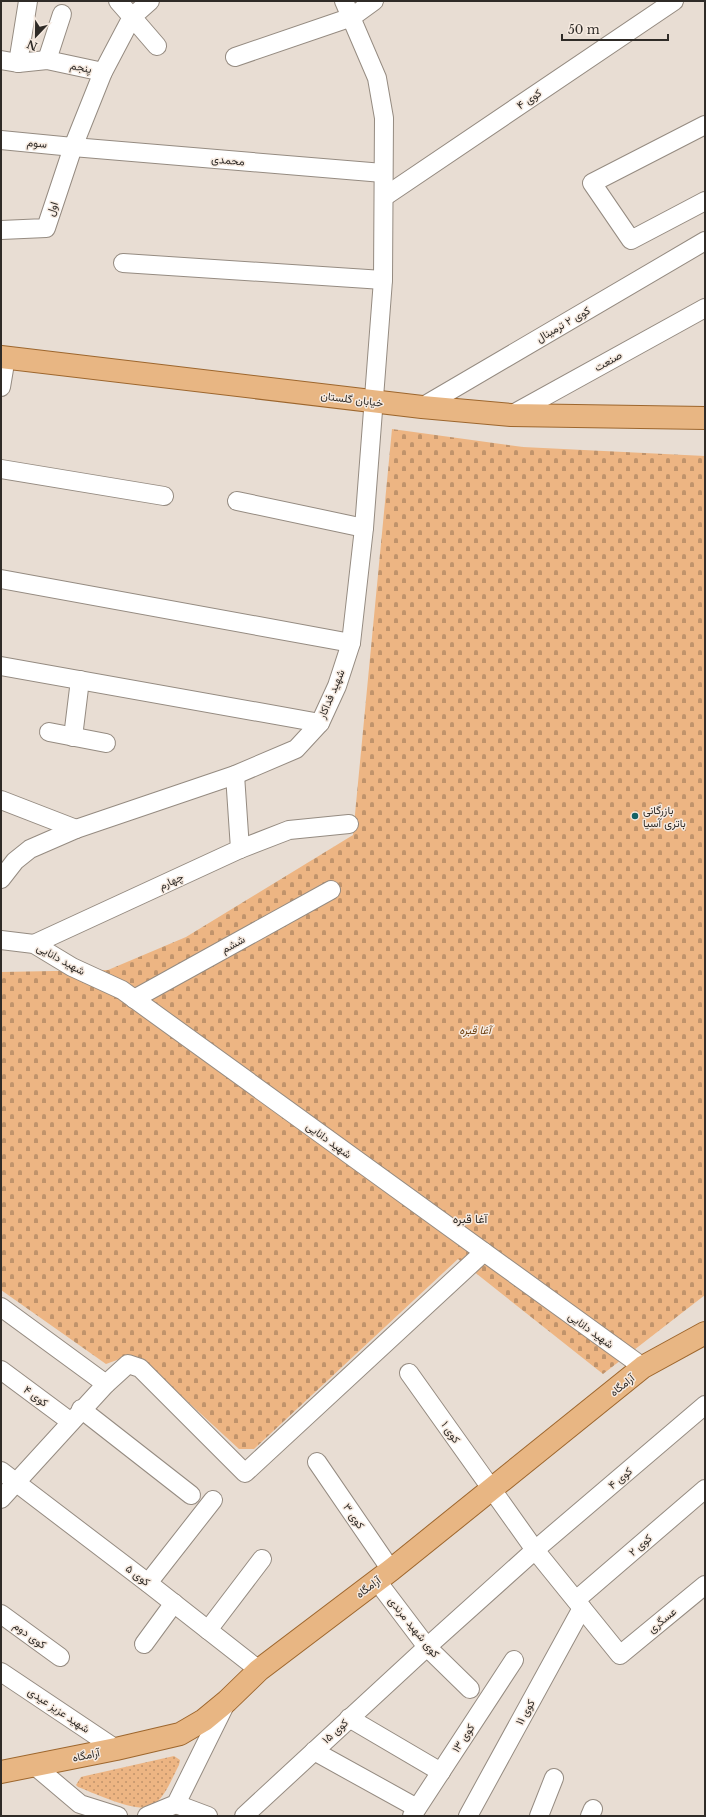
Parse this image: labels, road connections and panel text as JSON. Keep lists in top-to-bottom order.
{
  "streets": {
    "main road": ["خیابان گلستان", "آرامگاه"],
    "street": [
      "پنجم",
      "کوی ۴",
      "سوم",
      "محمدی",
      "اول",
      "کوی ۲ ترمینال",
      "صنعت",
      "شهید فداکار",
      "چهارم",
      "ششم",
      "شهید دانایی",
      "کوی ۱",
      "کوی ۳",
      "کوی ۲",
      "کوی ۵",
      "عسگری",
      "کوی شهید مرندی",
      "کوی دوم",
      "شهید عزیز عیدی",
      "کوی ۱۱",
      "کوی ۱۵",
      "کوی ۱۳"
    ]
  },
  "crossings": [
    ["کوی ۴", "شهید فداکار"],
    ["کوی ۴", "کوی ۱"],
    ["کوی ۴", "کوی شهید مرندی"],
    ["کوی ۴", "کوی ۱۵"],
    ["سوم", "محمدی"],
    ["سوم", "اول"],
    ["محمدی", "اول"],
    ["محمدی", "شهید فداکار"],
    ["کوی ۲ ترمینال", "خیابان گلستان"],
    ["صنعت", "خیابان گلستان"],
    ["خیابان گلستان", "شهید فداکار"],
    ["چهارم", "شهید دانایی"],
    ["ششم", "شهید دانایی"],
    ["شهید دانایی", "آرامگاه"],
    ["آرامگاه", "کوی ۱"],
    ["آرامگاه", "کوی ۳"],
    ["آرامگاه", "کوی ۵"],
    ["آرامگاه", "کوی شهید مرندی"],
    ["آرامگاه", "شهید عزیز عیدی"],
    ["کوی ۱", "کوی ۲"],
    ["کوی ۱", "عسگری"],
    ["کوی ۱", "کوی ۱۱"],
    ["کوی ۳", "کوی شهید مرندی"],
    ["کوی ۲", "کوی ۱۱"],
    ["کوی شهید مرندی", "کوی ۱۵"]
  ],
  "districts": ["آغا قبره"],
  "parks": ["آغا قبره"],
  "places": ["بازرگانی باتری آسیا"],
  "scale_bar": "50 m",
  "north": "bottom"
}
